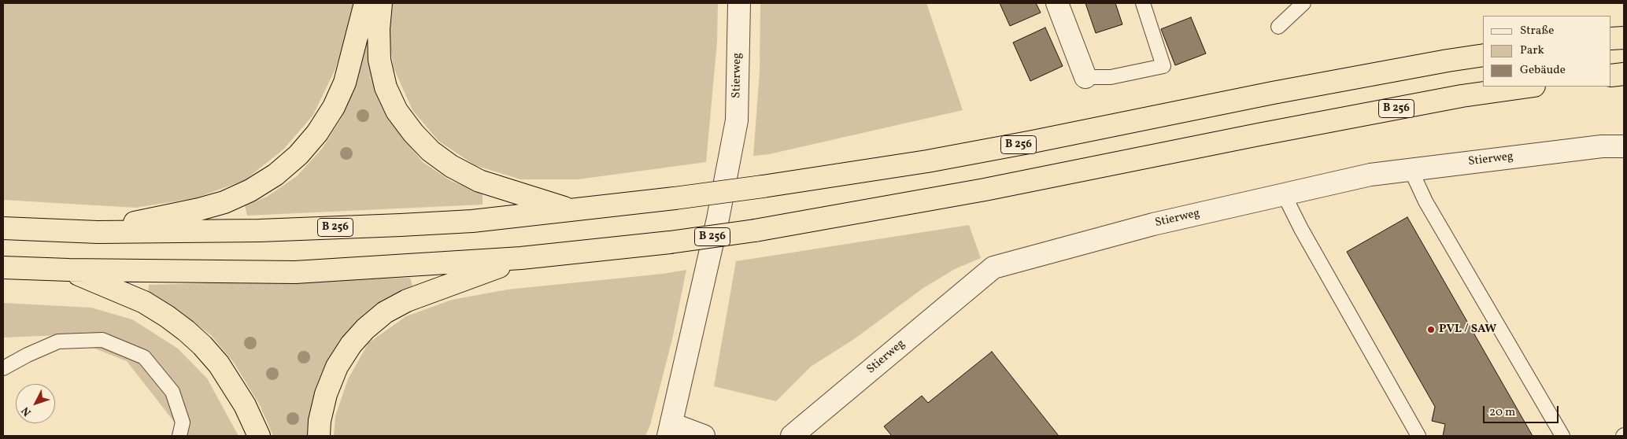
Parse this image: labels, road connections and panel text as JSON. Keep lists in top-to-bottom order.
{
  "streets": {
    "highway": ["B 256"],
    "street": ["Stierweg"]
  },
  "places": ["PVL / SAW"],
  "legend": ["Straße", "Park", "Gebäude"],
  "scale_bar": "20 m",
  "north": "bottom left"
}
